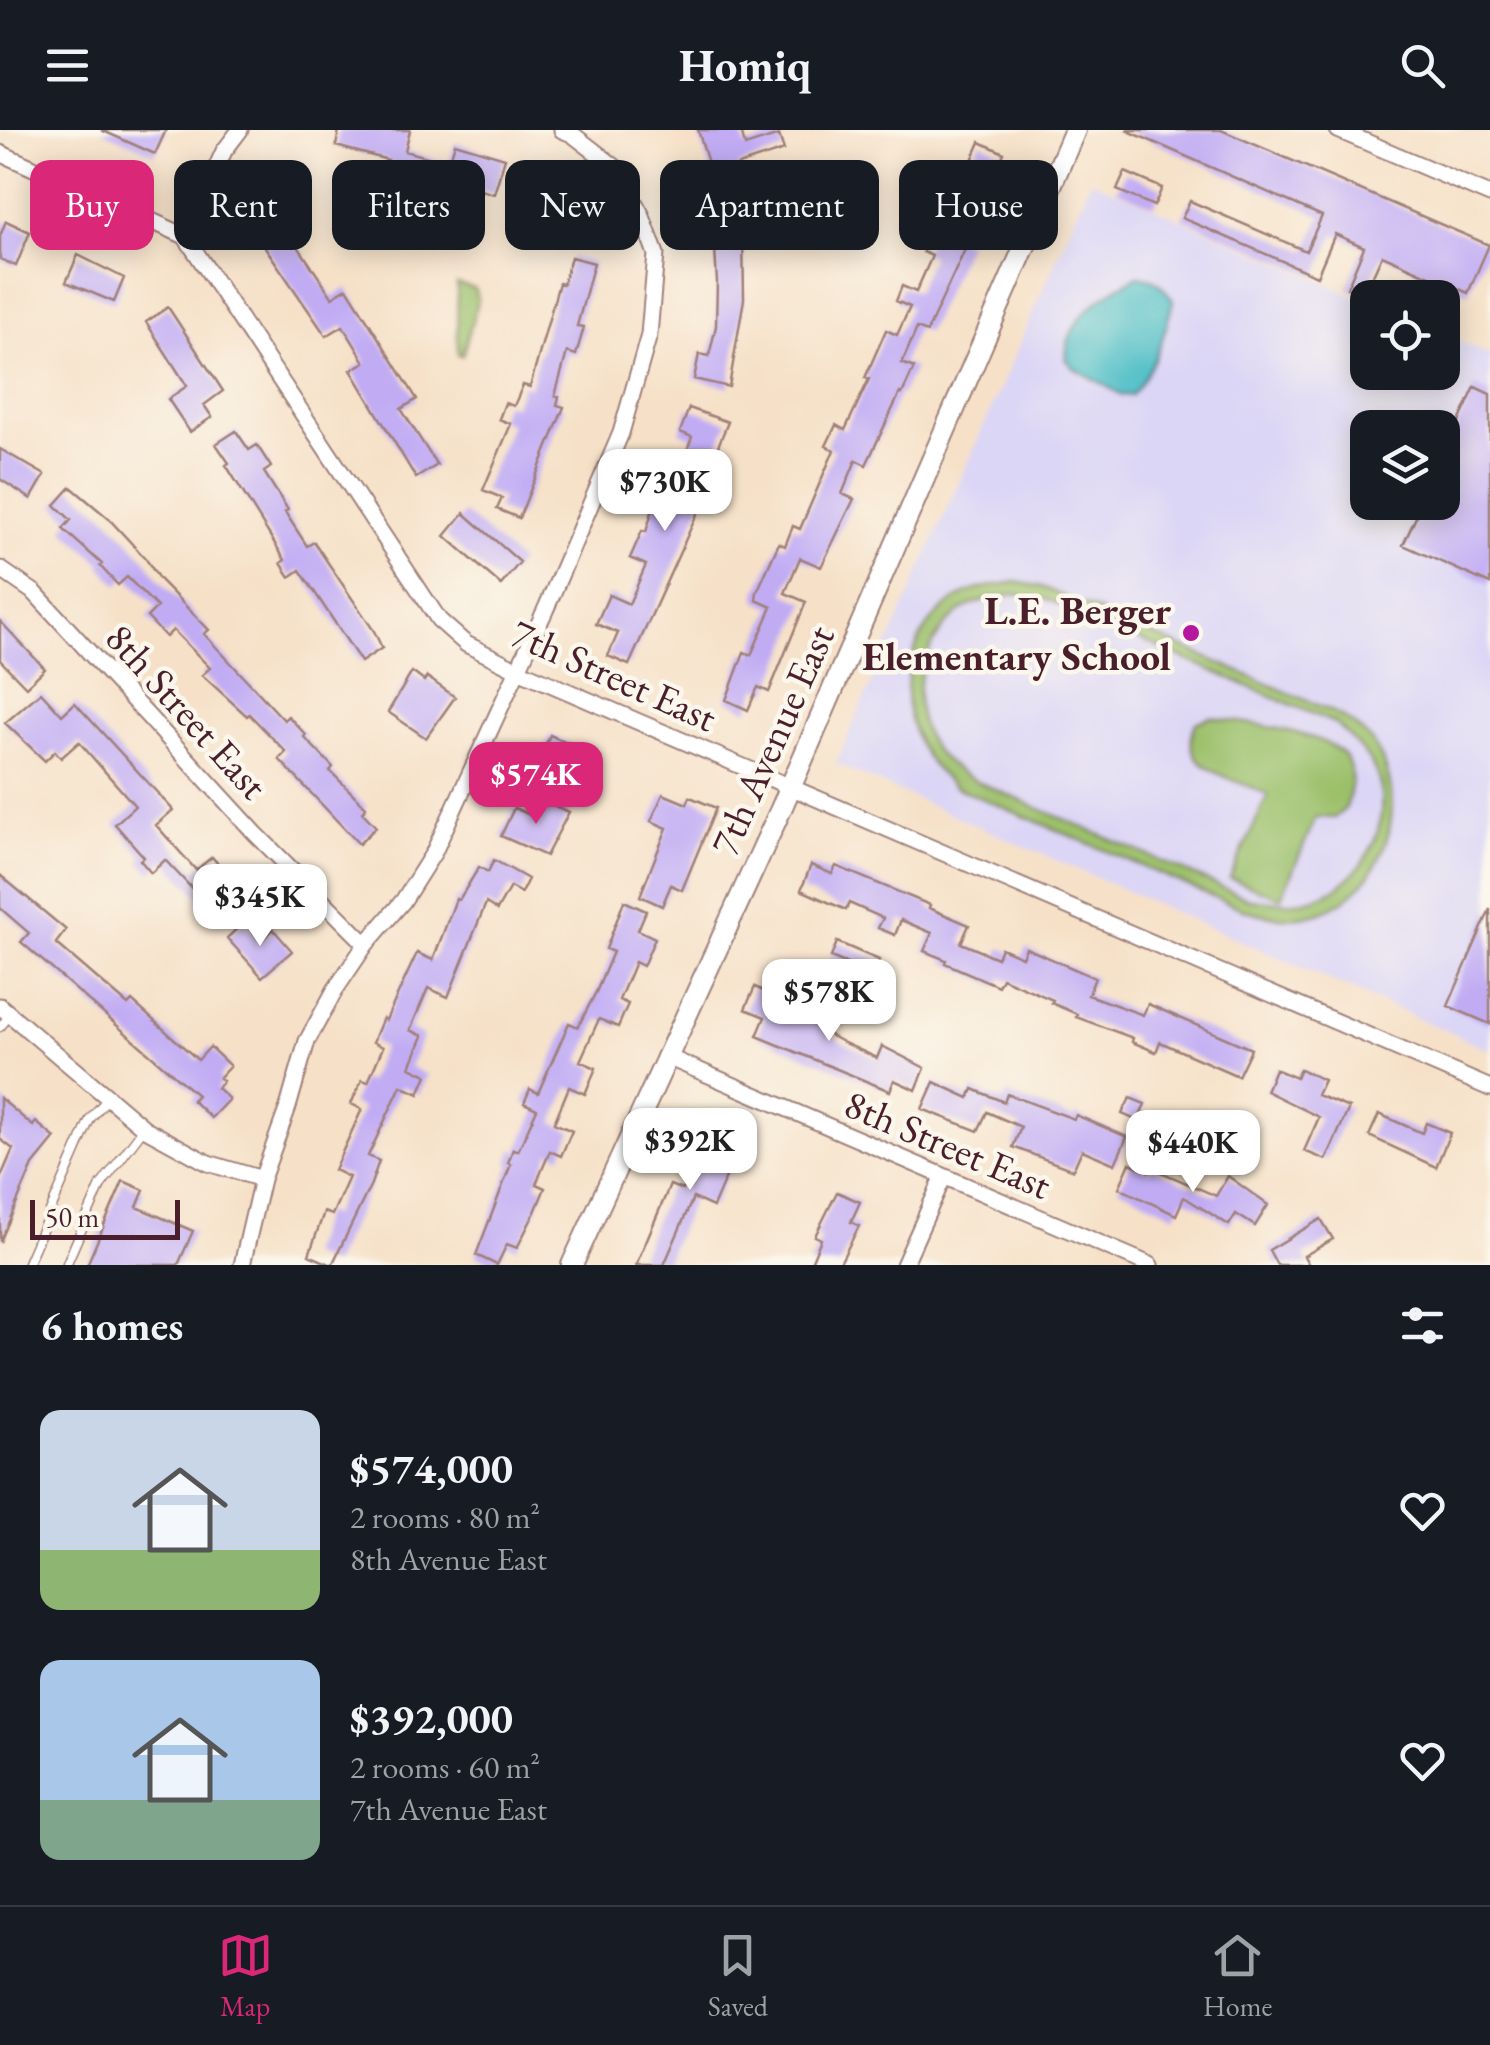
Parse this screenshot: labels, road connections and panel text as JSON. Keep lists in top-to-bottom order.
{
  "streets": {
    "street": ["7th Street East", "8th Street East", "7th Avenue East"]
  },
  "crossings": [
    ["7th Street East", "7th Avenue East"],
    ["8th Street East", "7th Avenue East"]
  ],
  "places": ["L.E. Berger Elementary School"],
  "scale_bar": "50 m",
  "page": {
    "header": "Homiq",
    "chip": [
      "Buy",
      "Rent",
      "Filters",
      "New",
      "Apartment",
      "House"
    ],
    "price": [
      "$730K",
      "$574K",
      "$345K",
      "$578K",
      "$392K",
      "$440K"
    ],
    "scale": "50 m",
    "heading": "6 homes",
    "list": [
      {
        "name": "$574,000",
        "note": "2 rooms · 80 m² · 8th Avenue East"
      },
      {
        "name": "$392,000",
        "note": "2 rooms · 60 m² · 7th Avenue East"
      }
    ],
    "tabs": ["Map", "Saved", "Home"]
  }
}
